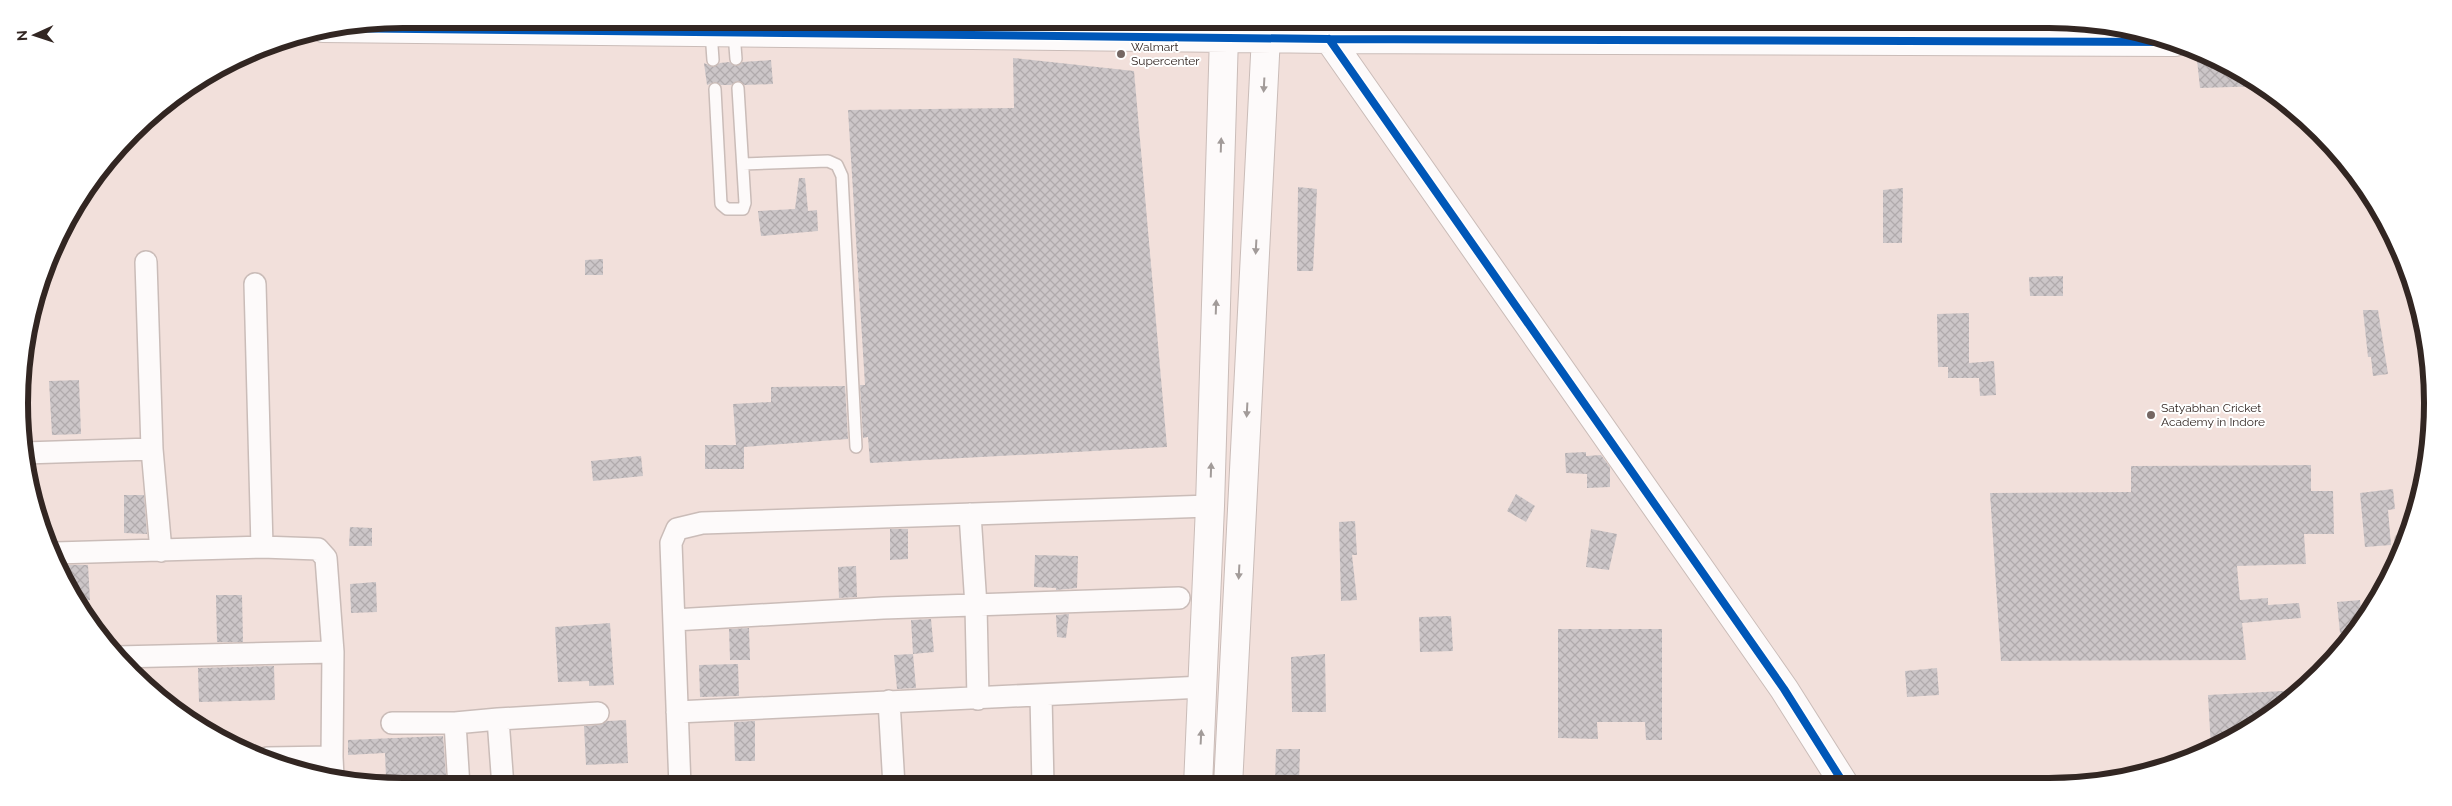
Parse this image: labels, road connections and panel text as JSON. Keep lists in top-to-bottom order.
{
  "places": ["Walmart Supercenter", "Satyabhan Cricket Academy in Indore"],
  "north": "left"
}
